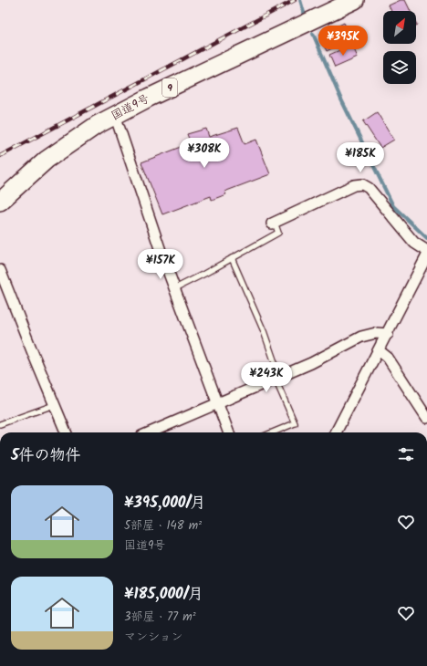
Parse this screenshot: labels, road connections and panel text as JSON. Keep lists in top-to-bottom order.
{
  "streets": {
    "highway": ["9", "国道9号"]
  },
  "north": "top right",
  "page": {
    "price": [
      "¥395K",
      "¥308K",
      "¥185K",
      "¥157K",
      "¥243K"
    ],
    "heading": "5件の物件",
    "list": [
      {
        "name": "¥395,000/月",
        "note": "5部屋 · 148 m² · 国道9号"
      },
      {
        "name": "¥185,000/月",
        "note": "3部屋 · 77 m² · マンション"
      }
    ]
  }
}
